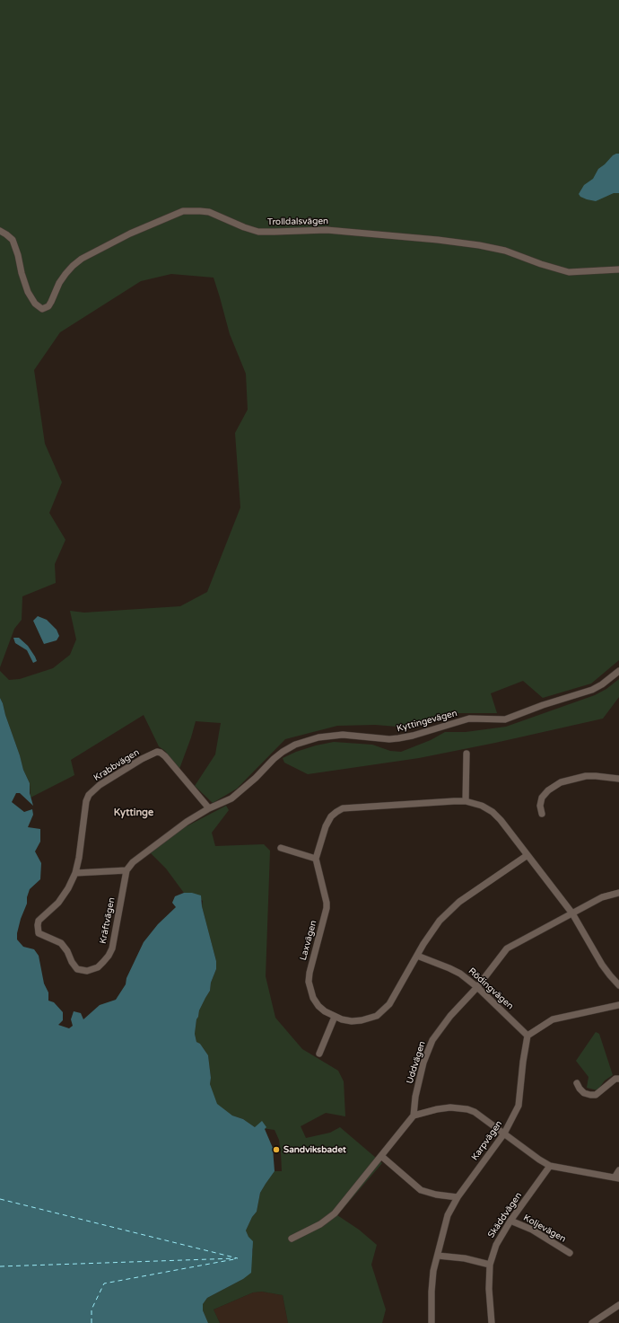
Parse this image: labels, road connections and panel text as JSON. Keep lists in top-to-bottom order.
{
  "streets": {
    "street": [
      "Trolldalsvägen",
      "Kyttingevägen",
      "Krabbvägen",
      "Kräftvägen",
      "Laxvägen",
      "Rödingvägen",
      "Uddvägen",
      "Karpvägen",
      "Skäddvägen",
      "Koljevägen"
    ]
  },
  "crossings": [
    ["Kyttingevägen", "Krabbvägen"],
    ["Krabbvägen", "Kräftvägen"],
    ["Laxvägen", "Rödingvägen"],
    ["Rödingvägen", "Uddvägen"],
    ["Rödingvägen", "Karpvägen"],
    ["Skäddvägen", "Koljevägen"]
  ],
  "districts": ["Kyttinge"],
  "places": ["Sandviksbadet"]
}
